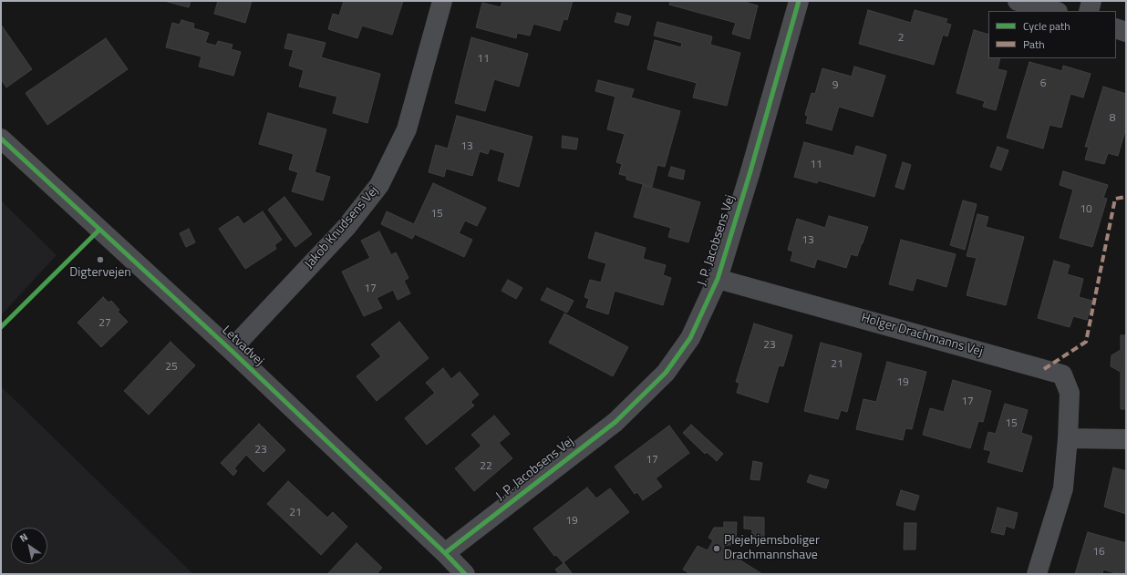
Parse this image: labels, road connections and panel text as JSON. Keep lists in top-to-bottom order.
{
  "streets": {
    "street": [
      "Jakob Knudsens Vej",
      "J. P. Jacobsens Vej",
      "Holger Drachmanns Vej",
      "Letvadvej"
    ]
  },
  "crossings": [
    ["Jakob Knudsens Vej", "Letvadvej"],
    ["J. P. Jacobsens Vej", "Holger Drachmanns Vej"],
    ["J. P. Jacobsens Vej", "Letvadvej"]
  ],
  "places": ["Digtervejen", "Plejehjemsboliger Drachmannshave"],
  "house_numbers": [
    "2",
    "11",
    "6",
    "9",
    "8",
    "13",
    "11",
    "10",
    "15",
    "13",
    "17",
    "27",
    "23",
    "21",
    "25",
    "19",
    "17",
    "15",
    "23",
    "17",
    "22",
    "21",
    "19",
    "16"
  ],
  "legend": ["Cycle path", "Path"],
  "north": "top left"
}
